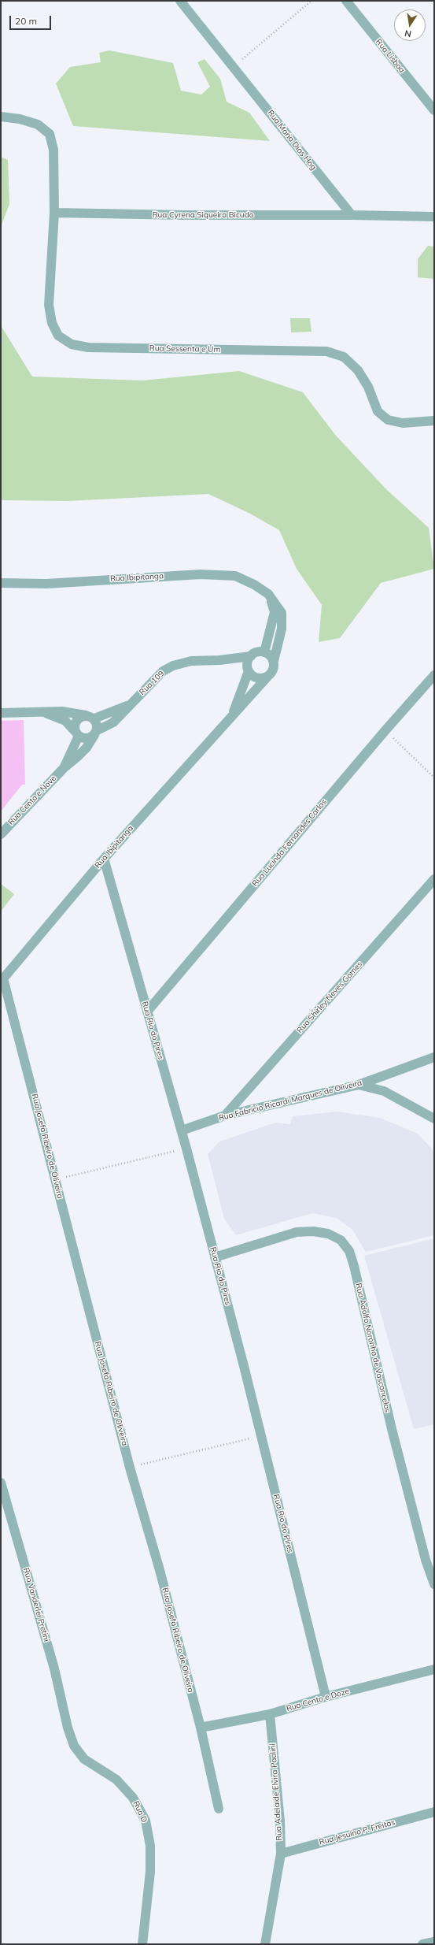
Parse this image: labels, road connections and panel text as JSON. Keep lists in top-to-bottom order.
{
  "streets": {
    "street": [
      "Rua Lisboa",
      "Rua Maria Dias Hog",
      "Rua Cyrena Siqueira Bicudo",
      "Rua Sessenta e Um",
      "Rua Ibipitanga",
      "Rua 109",
      "Rua Cento e Nove",
      "Rua Lucinda Fernandes Carlos",
      "Rua Shirley Neves Gomes",
      "Rua Rio do Pires",
      "Rua Fabrício Ricardi Marques de Oliveira",
      "Rua Josefa Ribeiro de Oliveira",
      "Rua Adolfo Noronha de Vasconcelos",
      "Rua Vanderlei Pretini",
      "Rua Cento e Doze",
      "Rua Adelaide Elvira Paolini",
      "Rua D",
      "Rua Jesuíno P. Freitas"
    ]
  },
  "crossings": [
    ["Rua Maria Dias Hog", "Rua Cyrena Siqueira Bicudo"],
    ["Rua Cyrena Siqueira Bicudo", "Rua Sessenta e Um"],
    ["Rua Ibipitanga", "Rua 109"],
    ["Rua Ibipitanga", "Rua Rio do Pires"],
    ["Rua Ibipitanga", "Rua Josefa Ribeiro de Oliveira"],
    ["Rua Lucinda Fernandes Carlos", "Rua Rio do Pires"],
    ["Rua Shirley Neves Gomes", "Rua Fabrício Ricardi Marques de Oliveira"],
    ["Rua Rio do Pires", "Rua Fabrício Ricardi Marques de Oliveira"],
    ["Rua Rio do Pires", "Rua Adolfo Noronha de Vasconcelos"],
    ["Rua Rio do Pires", "Rua Cento e Doze"],
    ["Rua Josefa Ribeiro de Oliveira", "Rua Cento e Doze"],
    ["Rua Vanderlei Pretini", "Rua D"],
    ["Rua Cento e Doze", "Rua Adelaide Elvira Paolini"],
    ["Rua Adelaide Elvira Paolini", "Rua Jesuíno P. Freitas"]
  ],
  "scale_bar": "20 m",
  "north": "bottom"
}
